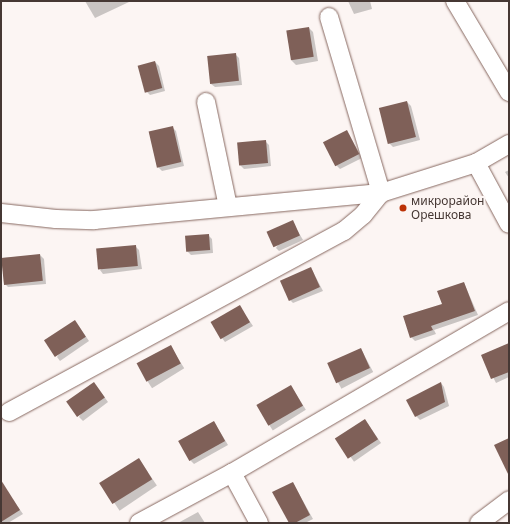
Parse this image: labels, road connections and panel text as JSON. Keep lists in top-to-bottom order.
{
  "places": ["микрорайон Орешкова"]
}
